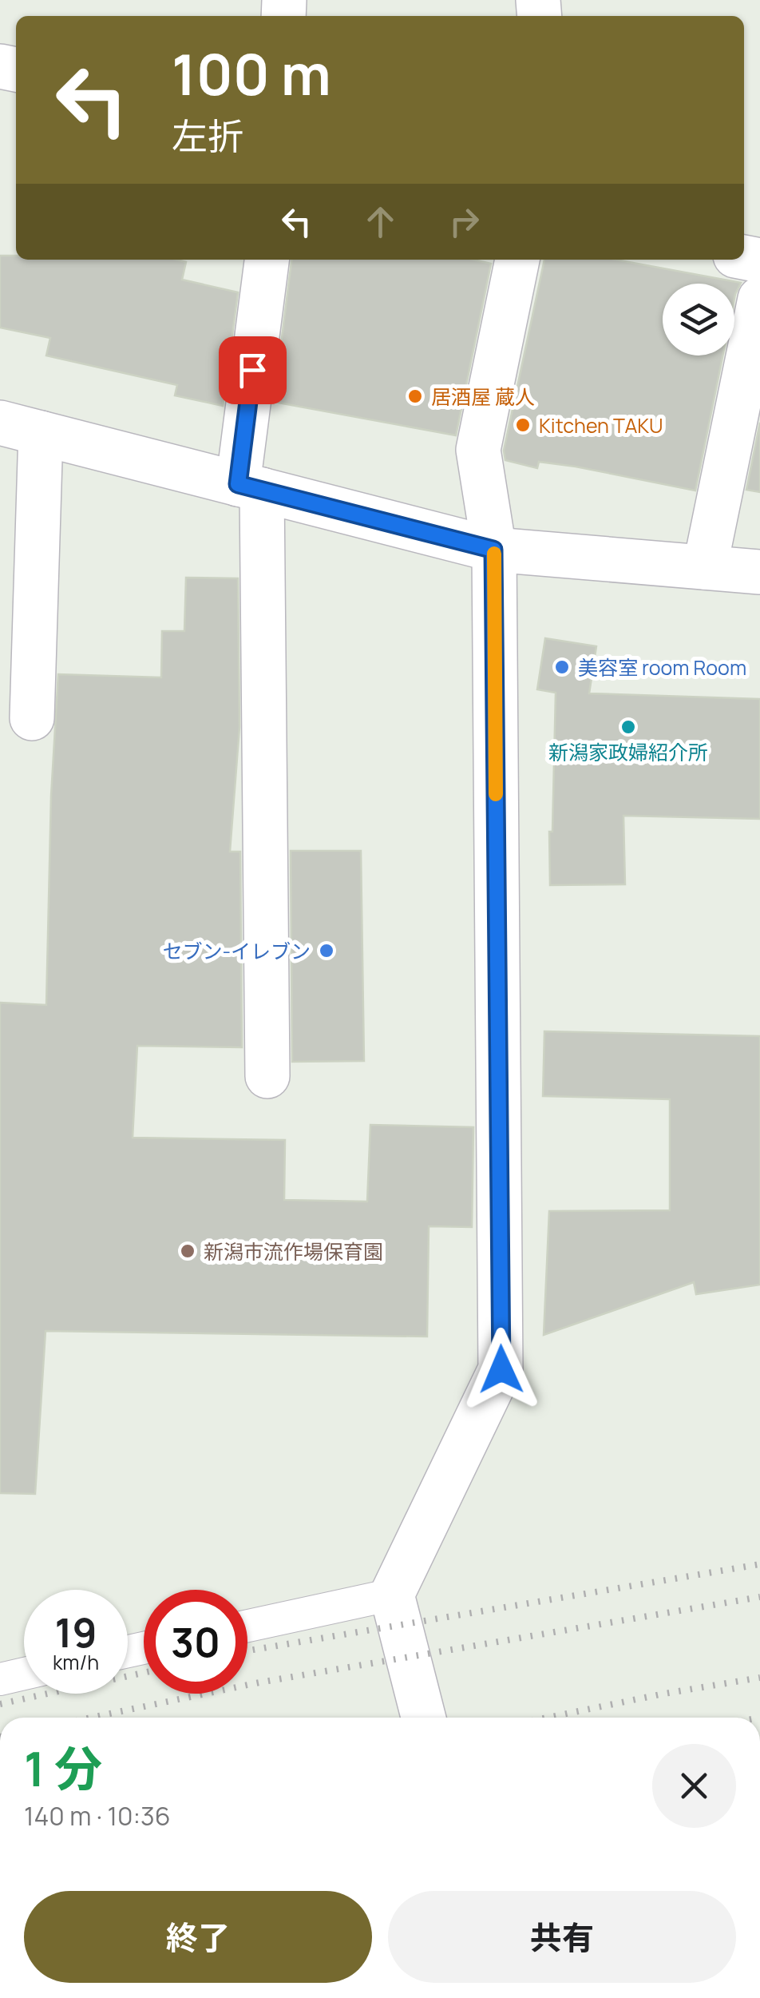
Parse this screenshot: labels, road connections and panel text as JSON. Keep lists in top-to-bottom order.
{
  "places": [
    "居酒屋 蔵人",
    "Kitchen TAKU",
    "美容室 room Room",
    "新潟家政婦紹介所",
    "セブン-イレブン",
    "新潟市流作場保育園"
  ],
  "page": {
    "turn": ["100 m", "左折"],
    "speed": "19 km/h",
    "limit": "30",
    "heading": ["1 分", "140 m · 10:36"],
    "buttons": ["終了", "共有"]
  }
}
